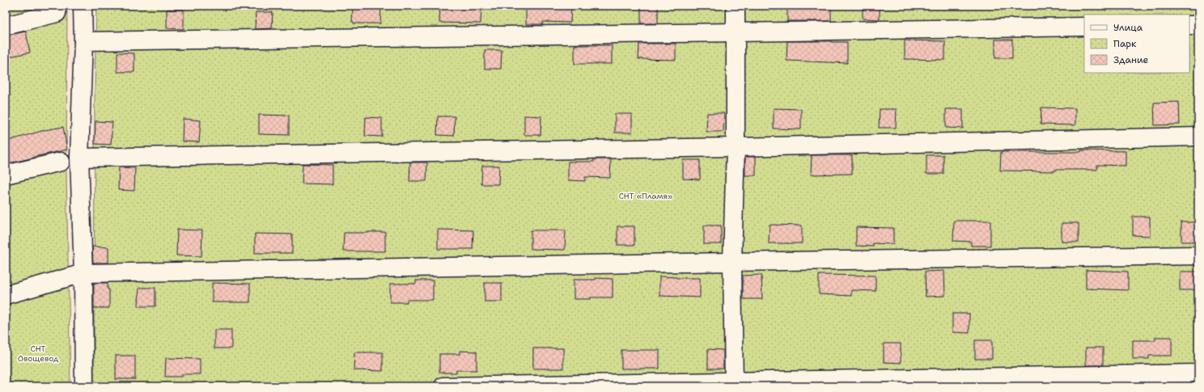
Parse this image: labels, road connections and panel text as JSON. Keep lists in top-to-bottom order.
{
  "parks": ["СНТ «Пламя»", "СНТ Овощевод"],
  "legend": ["Улица", "Парк", "Здание"]
}
